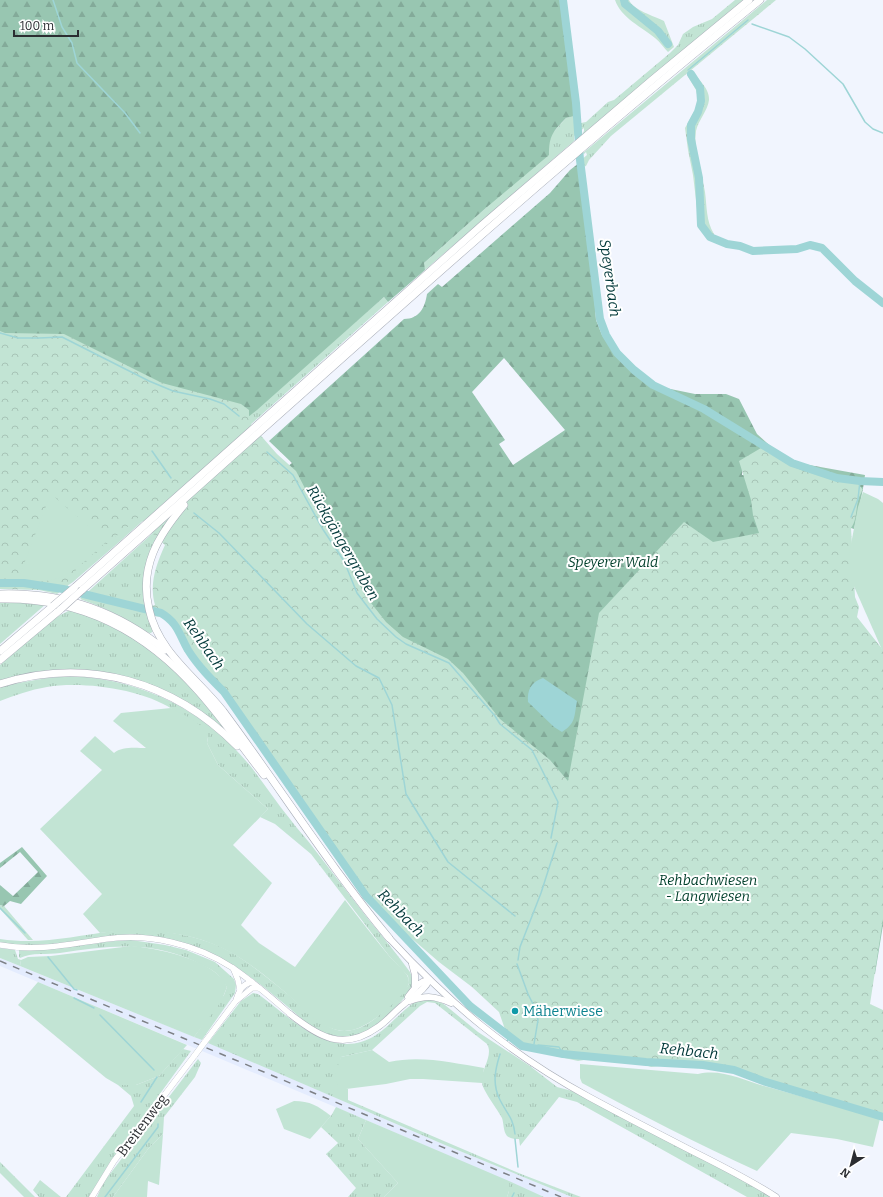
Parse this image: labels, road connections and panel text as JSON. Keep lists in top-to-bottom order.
{
  "streets": {
    "main road": ["Breitenweg"]
  },
  "water": ["Speyerbach", "Rückgängergraben", "Rehbach"],
  "parks": ["Speyerer Wald", "Rehbachwiesen - Langwiesen"],
  "places": ["Mäherwiese"],
  "scale_bar": "100 m",
  "north": "bottom left"
}
